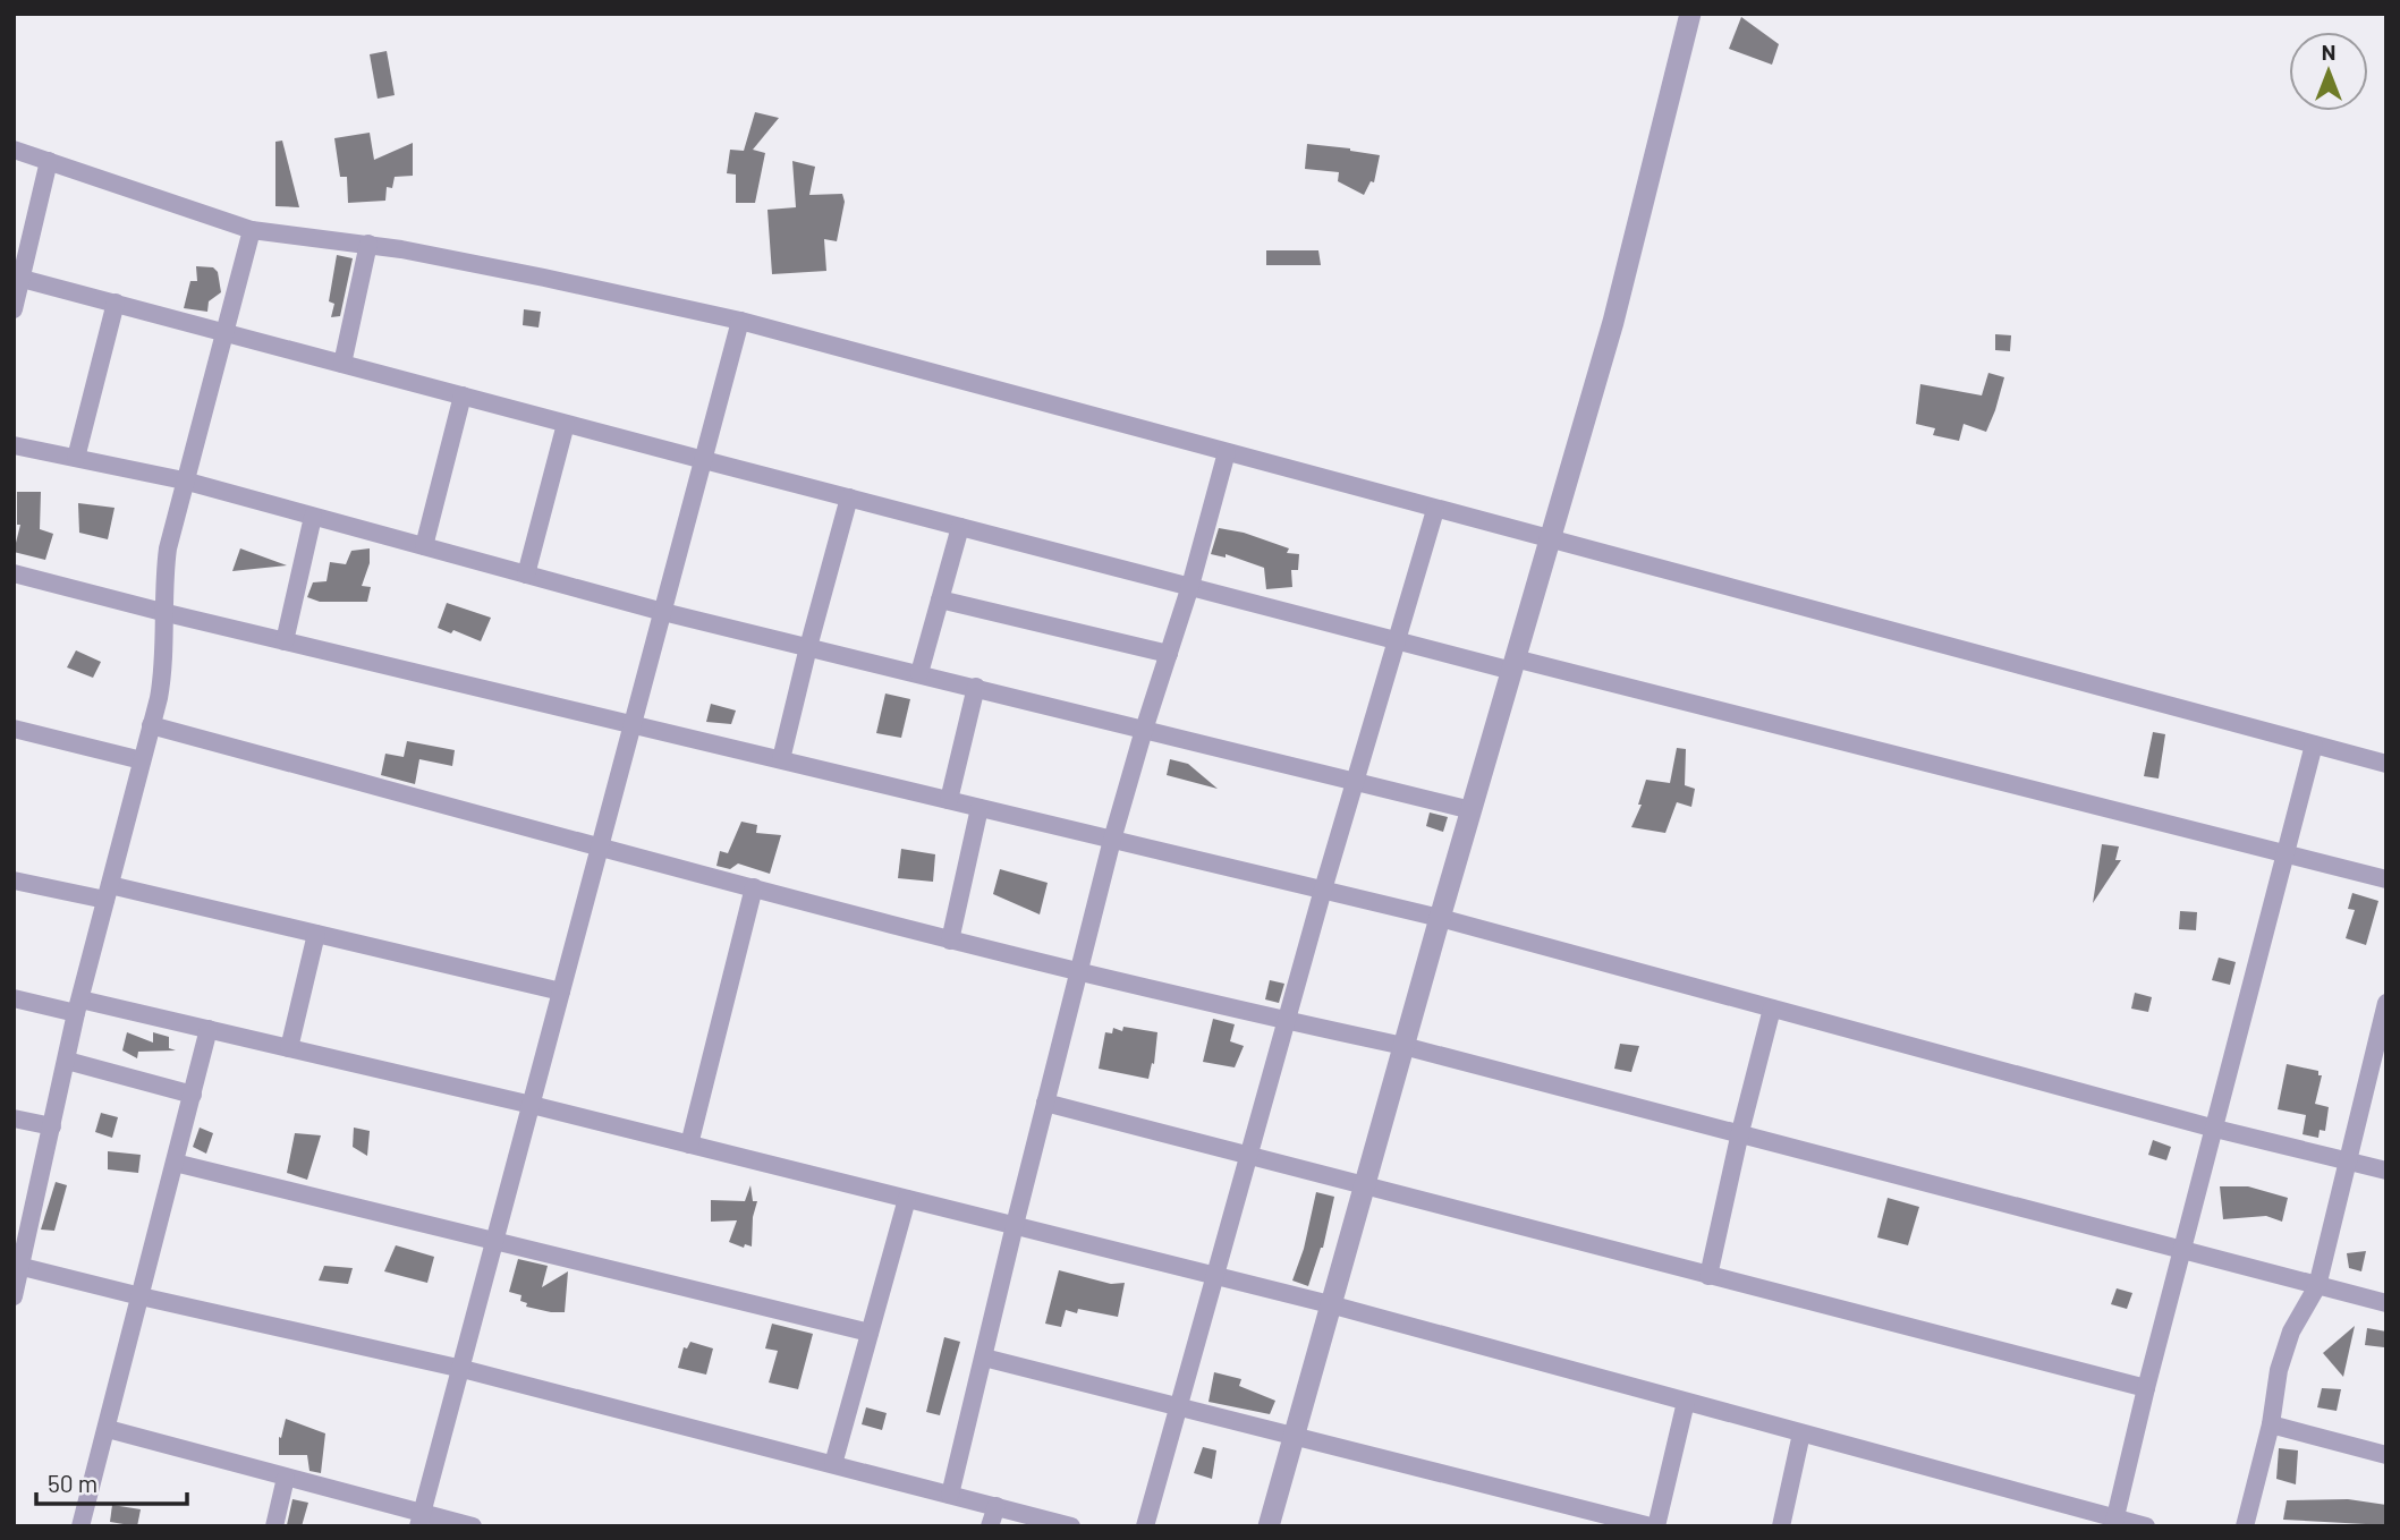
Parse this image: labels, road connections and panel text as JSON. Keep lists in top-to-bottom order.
{
  "scale_bar": "50 m",
  "north": "top"
}
